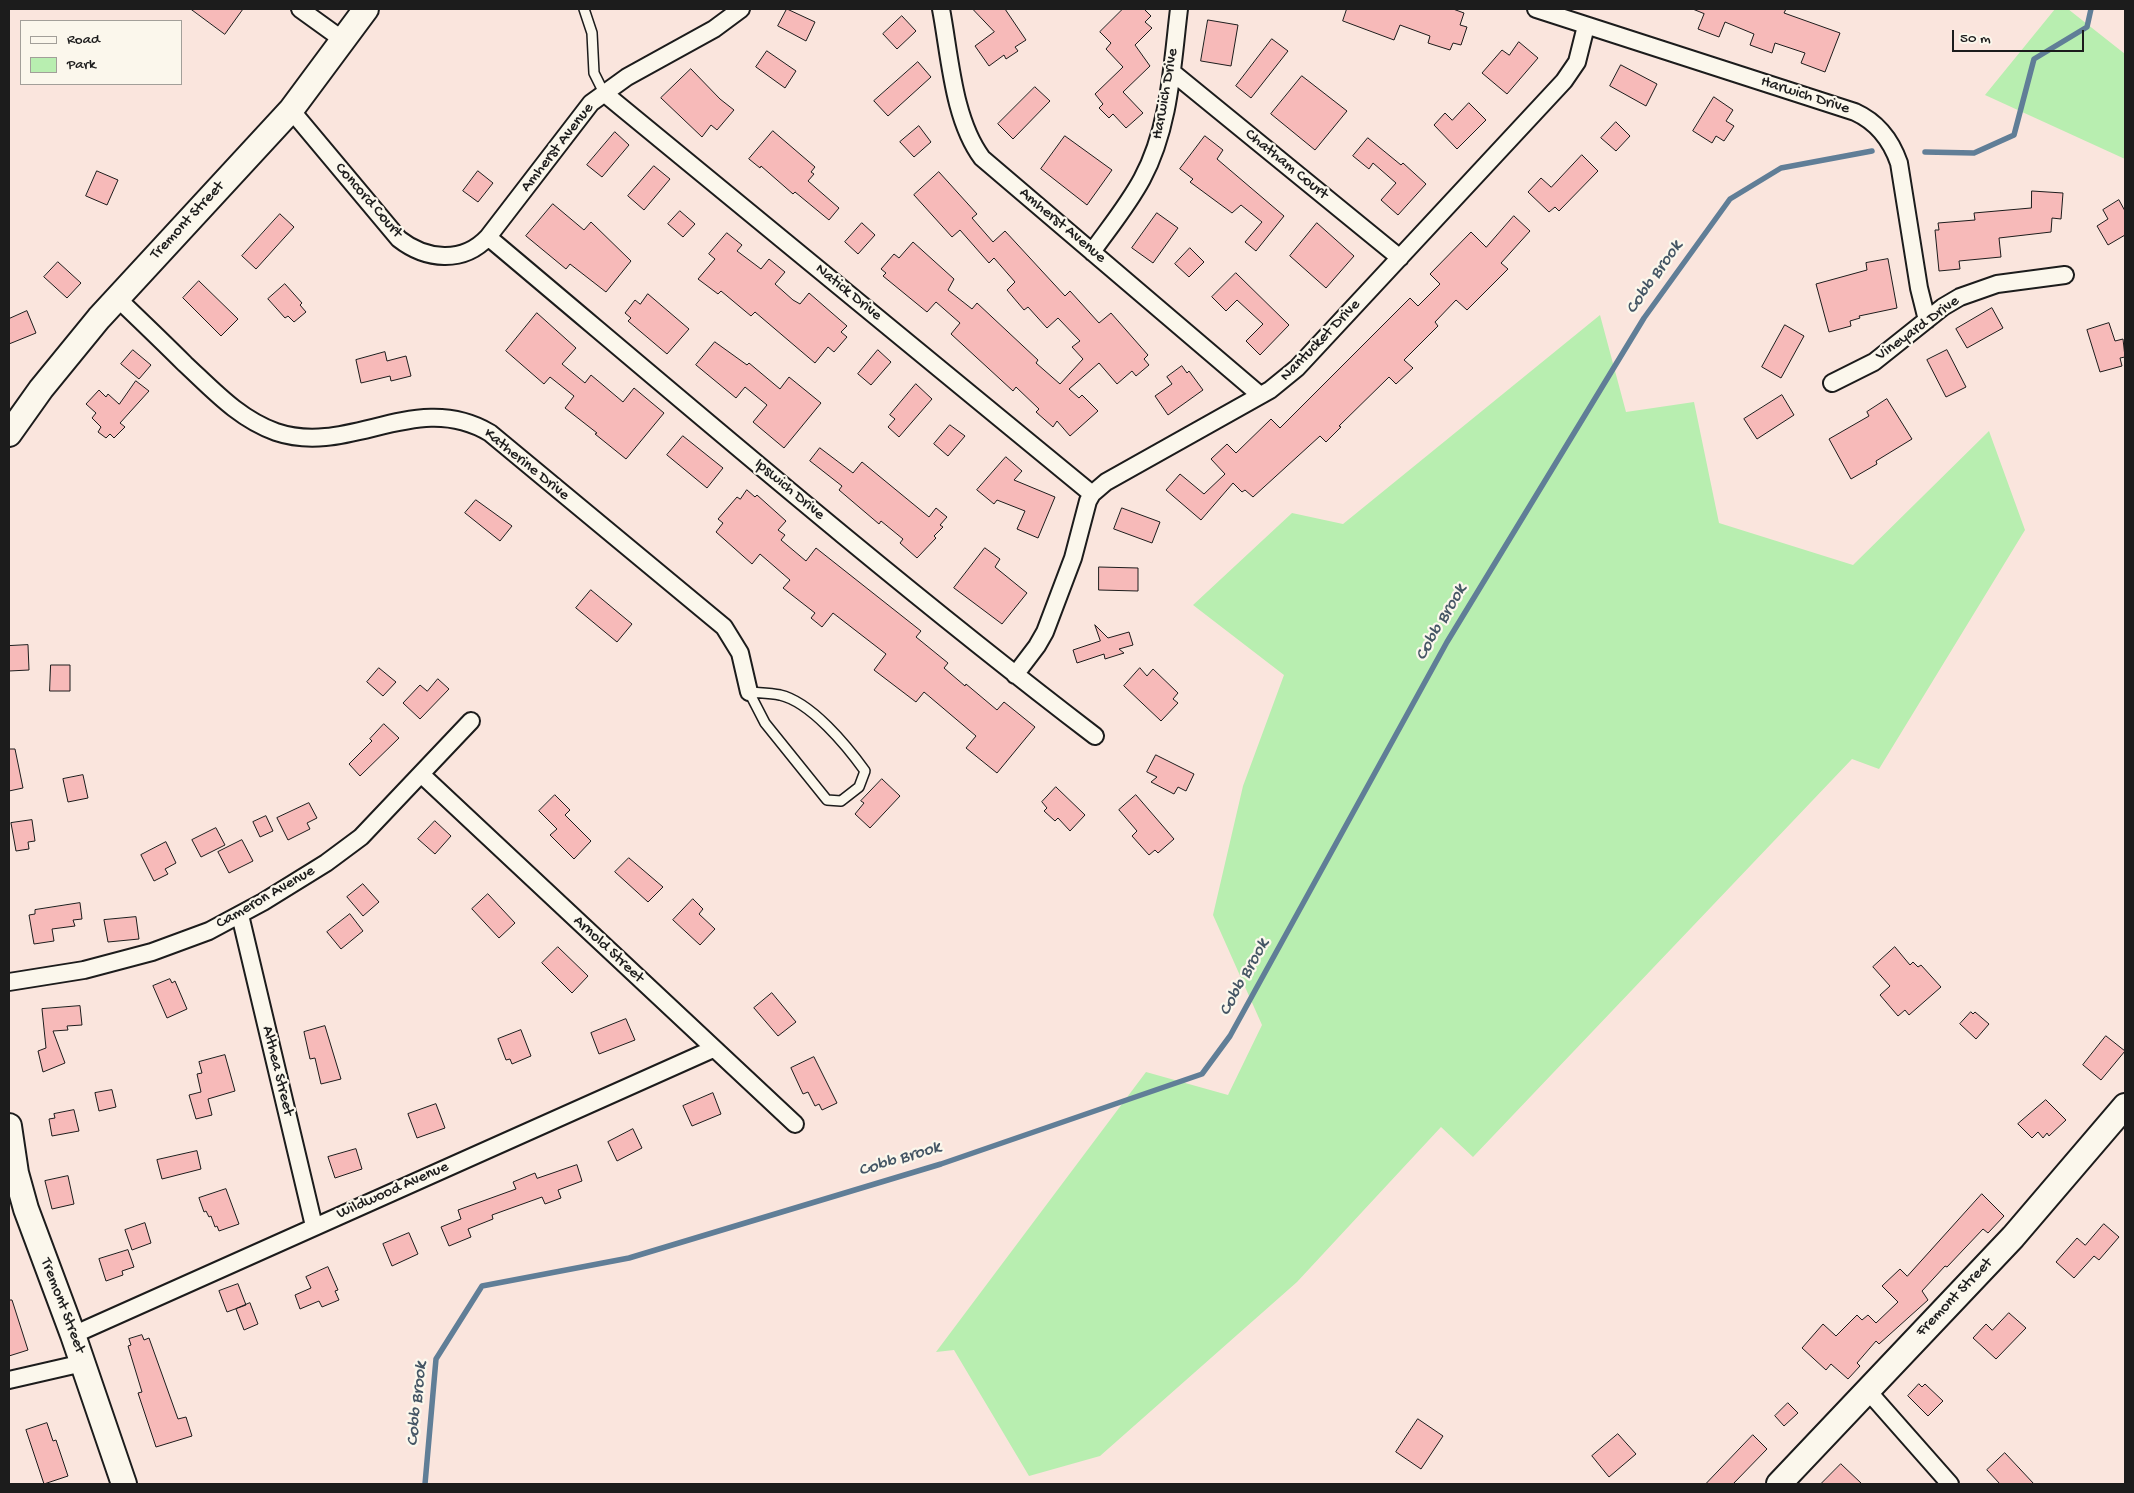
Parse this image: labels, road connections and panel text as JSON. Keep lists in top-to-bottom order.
{
  "streets": {
    "main road": ["Tremont Street", "Fremont Street"],
    "street": [
      "Harwich Drive",
      "Amherst Avenue",
      "Chatham Court",
      "Concord Court",
      "Natick Drive",
      "Vineyard Drive",
      "Nantucket Drive",
      "Katherine Drive",
      "Ipswich Drive",
      "Cameron Avenue",
      "Arnold Street",
      "Althea Street",
      "Wildwood Avenue"
    ]
  },
  "crossings": [
    ["Harwich Drive", "Amherst Avenue"],
    ["Harwich Drive", "Chatham Court"],
    ["Harwich Drive", "Vineyard Drive"],
    ["Harwich Drive", "Nantucket Drive"],
    ["Amherst Avenue", "Concord Court"],
    ["Amherst Avenue", "Natick Drive"],
    ["Amherst Avenue", "Nantucket Drive"],
    ["Amherst Avenue", "Ipswich Drive"],
    ["Chatham Court", "Nantucket Drive"],
    ["Concord Court", "Tremont Street"],
    ["Concord Court", "Ipswich Drive"],
    ["Tremont Street", "Katherine Drive"],
    ["Tremont Street", "Wildwood Avenue"],
    ["Natick Drive", "Nantucket Drive"],
    ["Cameron Avenue", "Arnold Street"],
    ["Cameron Avenue", "Althea Street"],
    ["Arnold Street", "Wildwood Avenue"],
    ["Althea Street", "Wildwood Avenue"]
  ],
  "water": ["Cobb Brook"],
  "legend": ["Road", "Park"],
  "scale_bar": "50 m"
}
